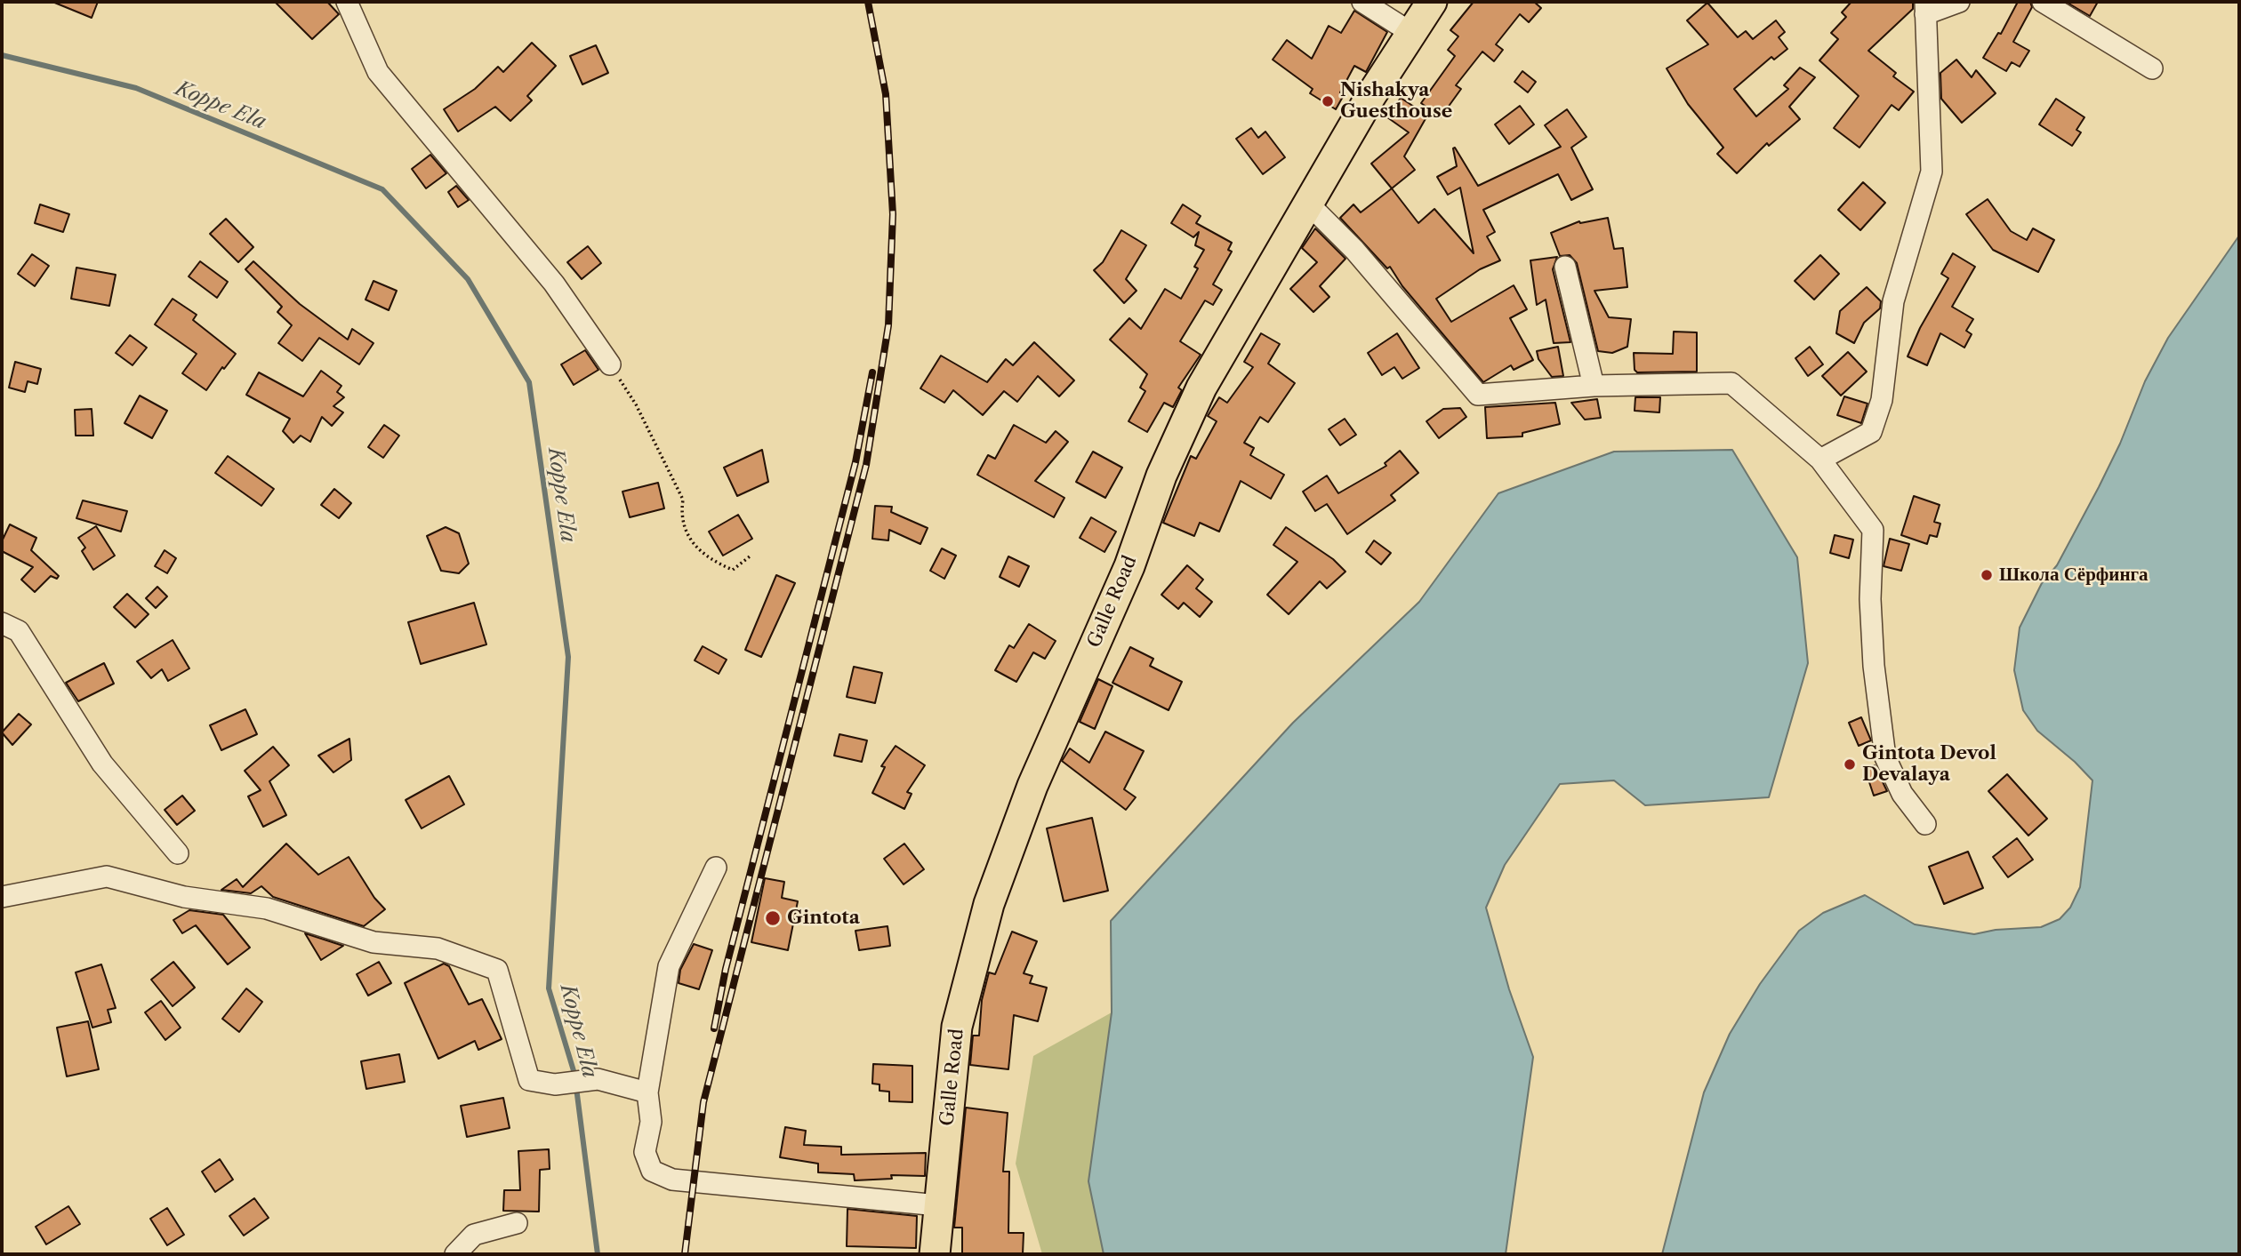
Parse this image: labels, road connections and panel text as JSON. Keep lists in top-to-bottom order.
{
  "streets": {
    "highway": ["Galle Road"]
  },
  "water": ["Koppe Ela"],
  "places": [
    "Nishakya Guesthouse",
    "Школа Сёрфинга",
    "Gintota Devol Devalaya",
    "Gintota"
  ]
}
